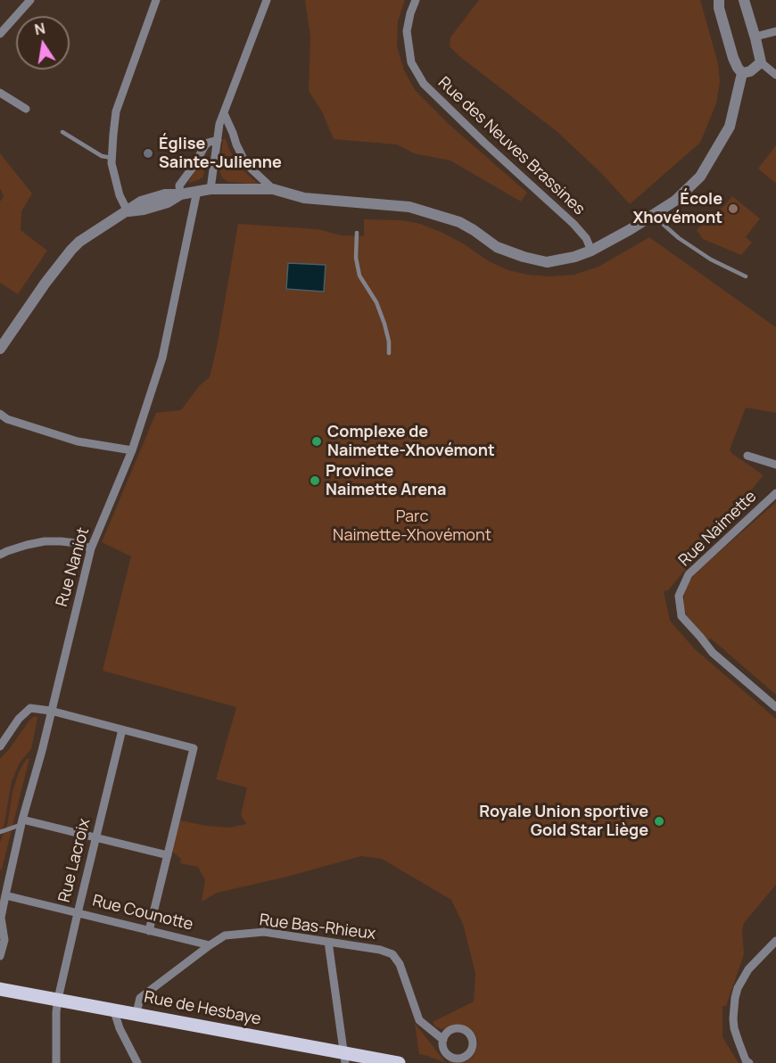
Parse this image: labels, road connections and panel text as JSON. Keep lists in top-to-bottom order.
{
  "streets": {
    "main road": ["Rue de Hesbaye"],
    "street": [
      "Rue des Neuves Brassines",
      "Rue Naimette",
      "Rue Naniot",
      "Rue Lacroix",
      "Rue Counotte",
      "Rue Bas-Rhieux"
    ]
  },
  "crossings": [
    ["Rue Naniot", "Rue Counotte"],
    ["Rue Lacroix", "Rue Counotte"],
    ["Rue Lacroix", "Rue de Hesbaye"],
    ["Rue Counotte", "Rue Bas-Rhieux"],
    ["Rue Bas-Rhieux", "Rue de Hesbaye"]
  ],
  "parks": ["Parc Naimette-Xhovémont"],
  "places": [
    "Église Sainte-Julienne",
    "École Xhovémont",
    "Complexe de Naimette-Xhovémont",
    "Province Naimette Arena",
    "Royale Union sportive Gold Star Liège"
  ],
  "north": "top"
}
